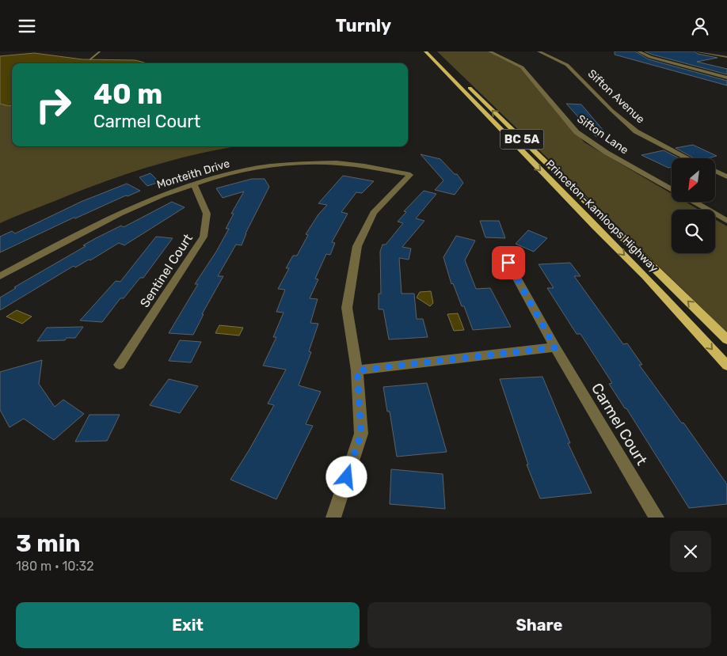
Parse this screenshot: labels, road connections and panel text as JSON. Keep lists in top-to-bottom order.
{
  "streets": {
    "main road": ["BC 5A", "Princeton-Kamloops Highway"],
    "street": [
      "Sifton Avenue",
      "Sifton Lane",
      "Monteith Drive",
      "Sentinel Court",
      "Carmel Court"
    ]
  },
  "crossings": [
    ["Monteith Drive", "Sentinel Court"]
  ],
  "north": "bottom left",
  "page": {
    "header": "Turnly",
    "turn": ["40 m", "Carmel Court"],
    "heading": ["3 min", "180 m · 10:32"],
    "buttons": ["Exit", "Share"]
  }
}
